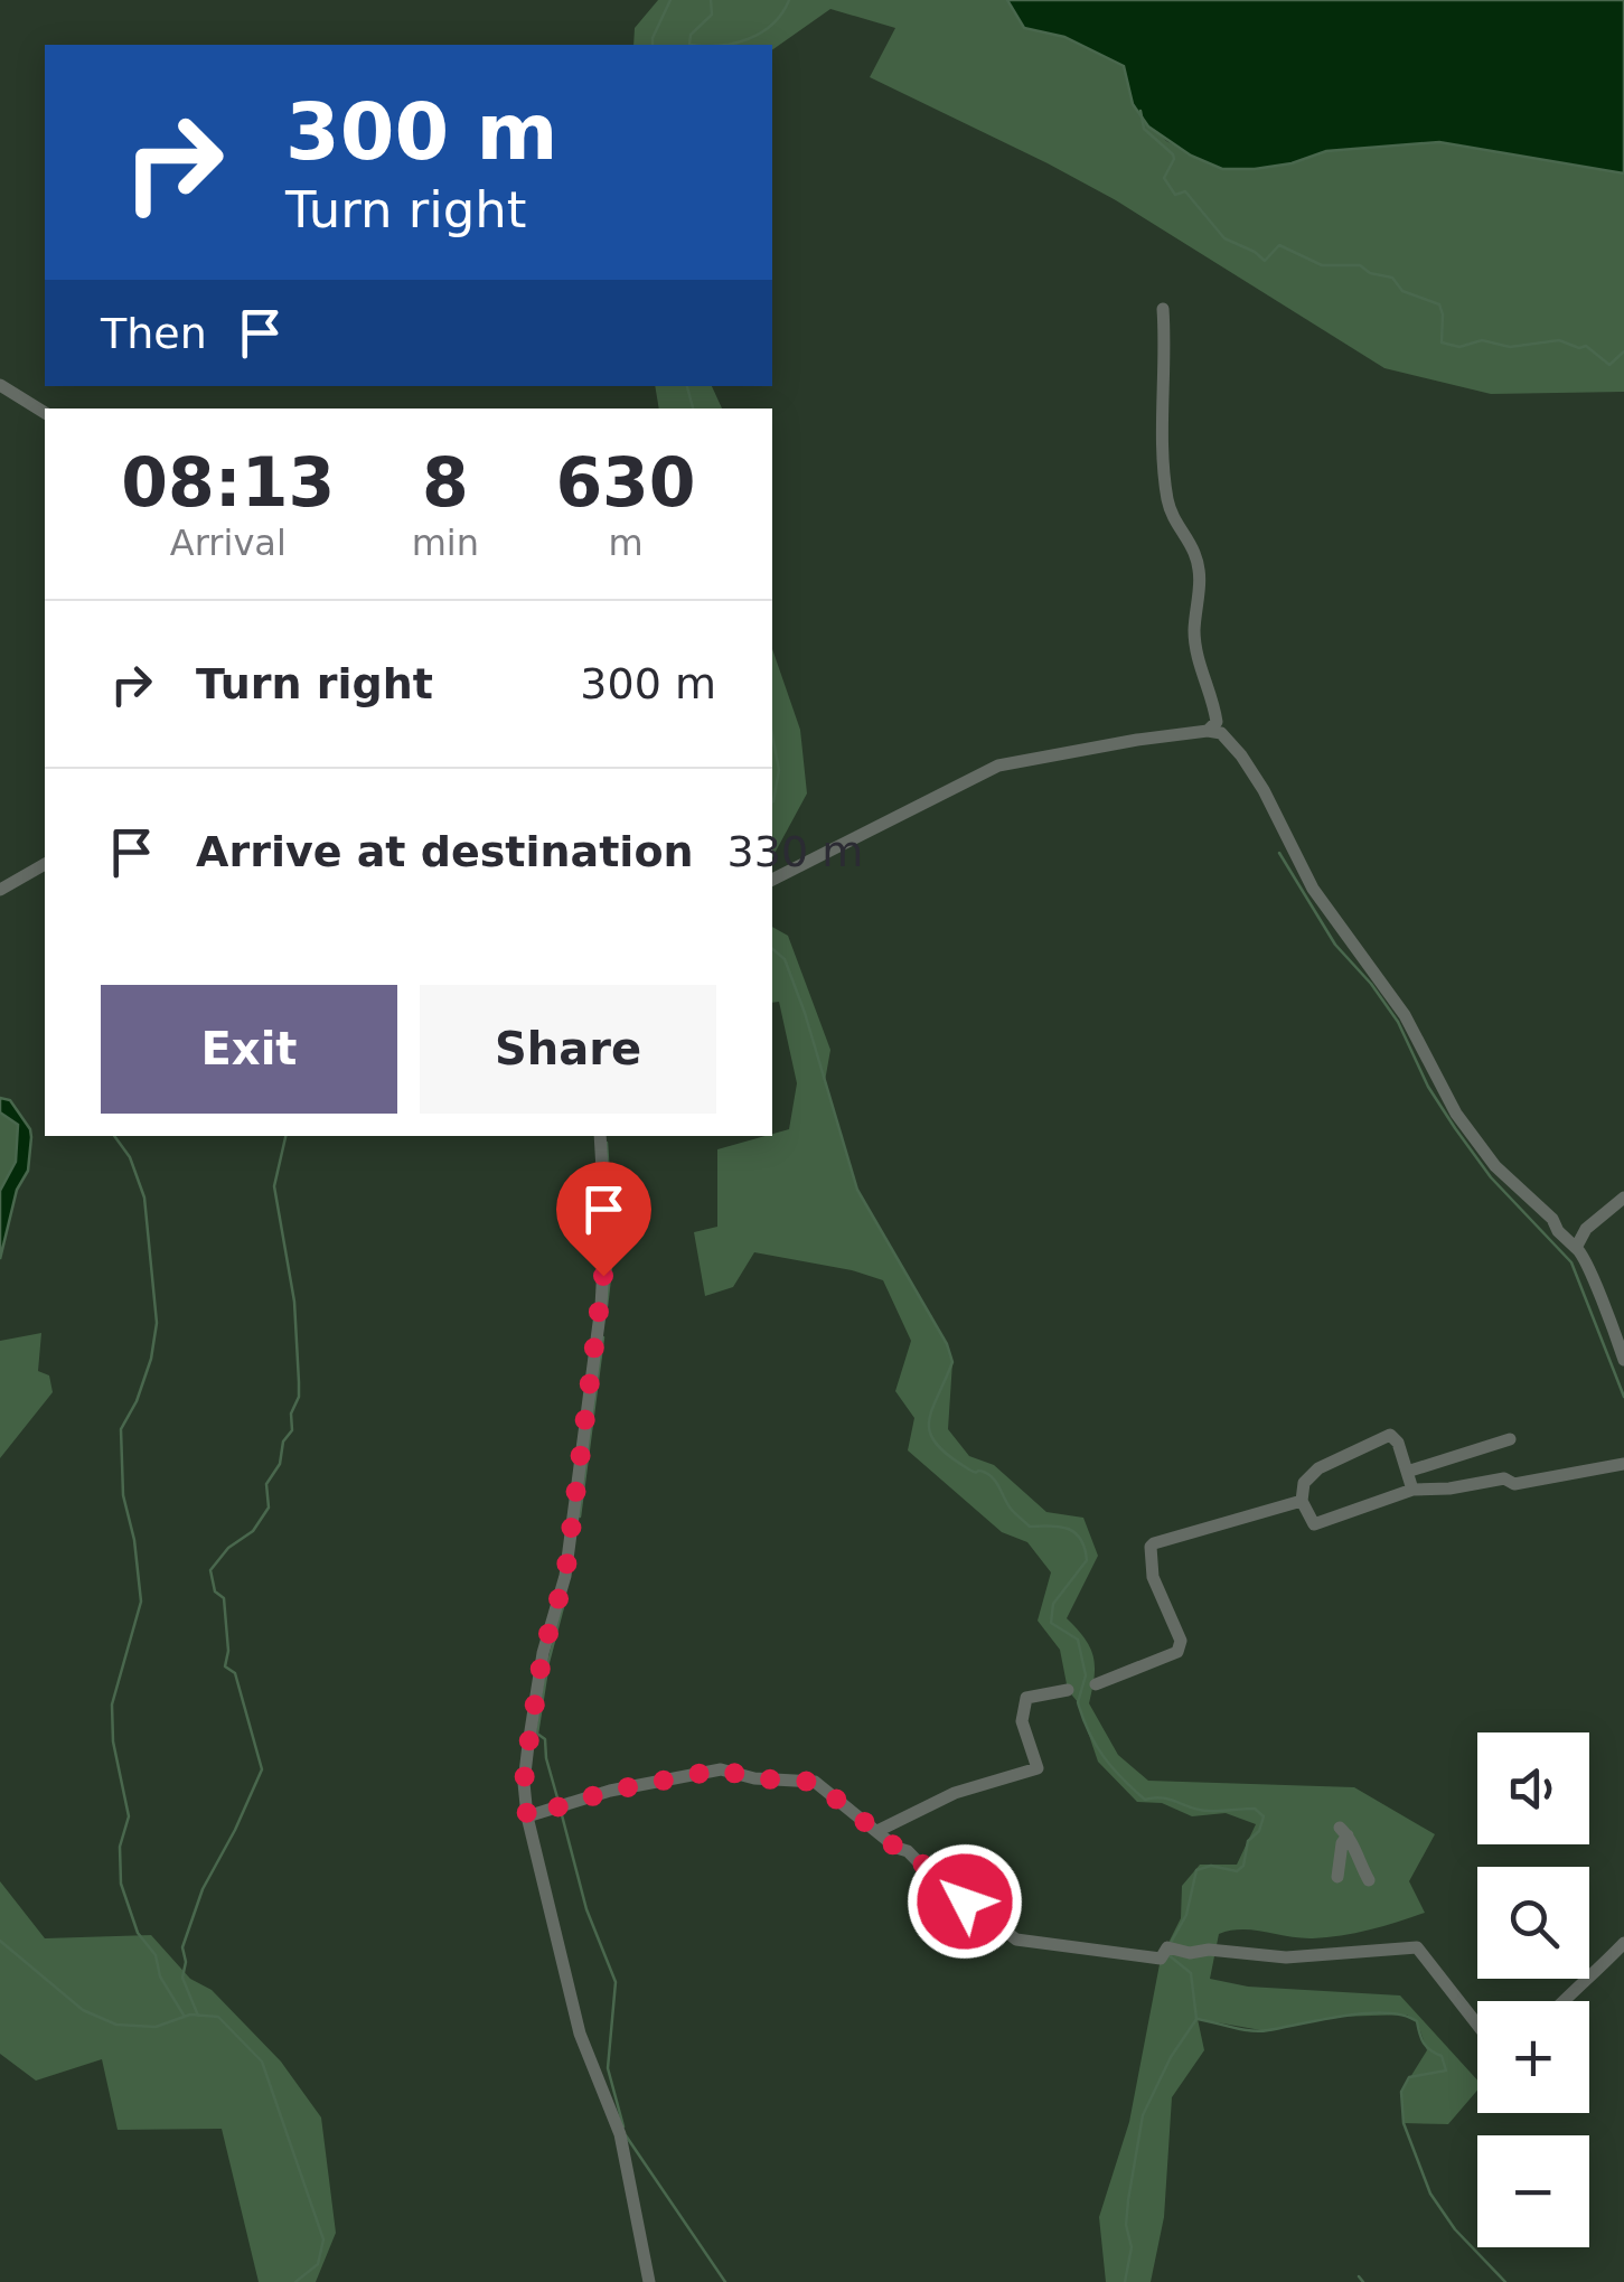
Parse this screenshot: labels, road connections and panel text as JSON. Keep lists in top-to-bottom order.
{
  "page": {
    "turn": ["300 m", "Turn right"],
    "then": "Then",
    "eta": [
      "08:13",
      "Arrival",
      "8",
      "min",
      "630",
      "m"
    ],
    "list": [
      {
        "name": "Turn right",
        "value": "300 m"
      },
      {
        "name": "Arrive at destination",
        "value": "330 m"
      }
    ],
    "buttons": ["Exit", "Share"],
    "map_buttons": ["+", "−"]
  }
}
